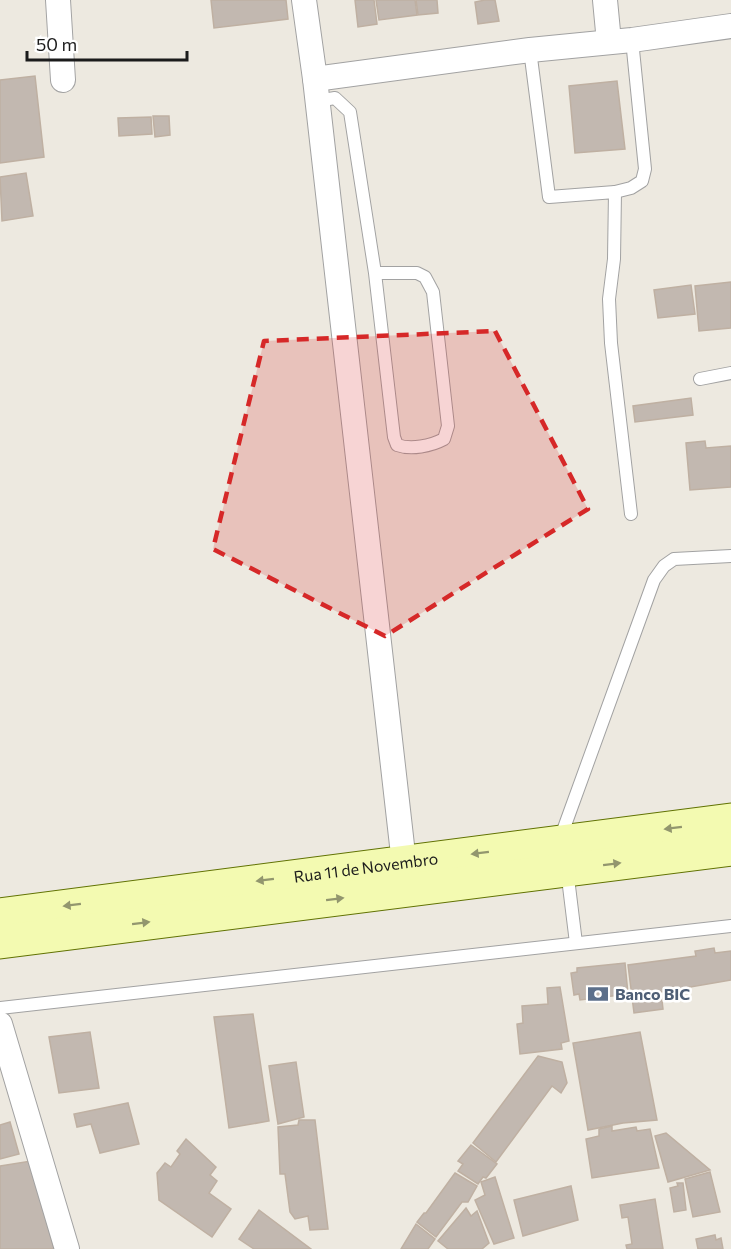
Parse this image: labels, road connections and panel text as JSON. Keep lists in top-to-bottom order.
{
  "streets": {
    "main road": ["Rua 11 de Novembro"]
  },
  "places": {
    "bank": ["Banco BIC"]
  },
  "scale_bar": "50 m"
}
